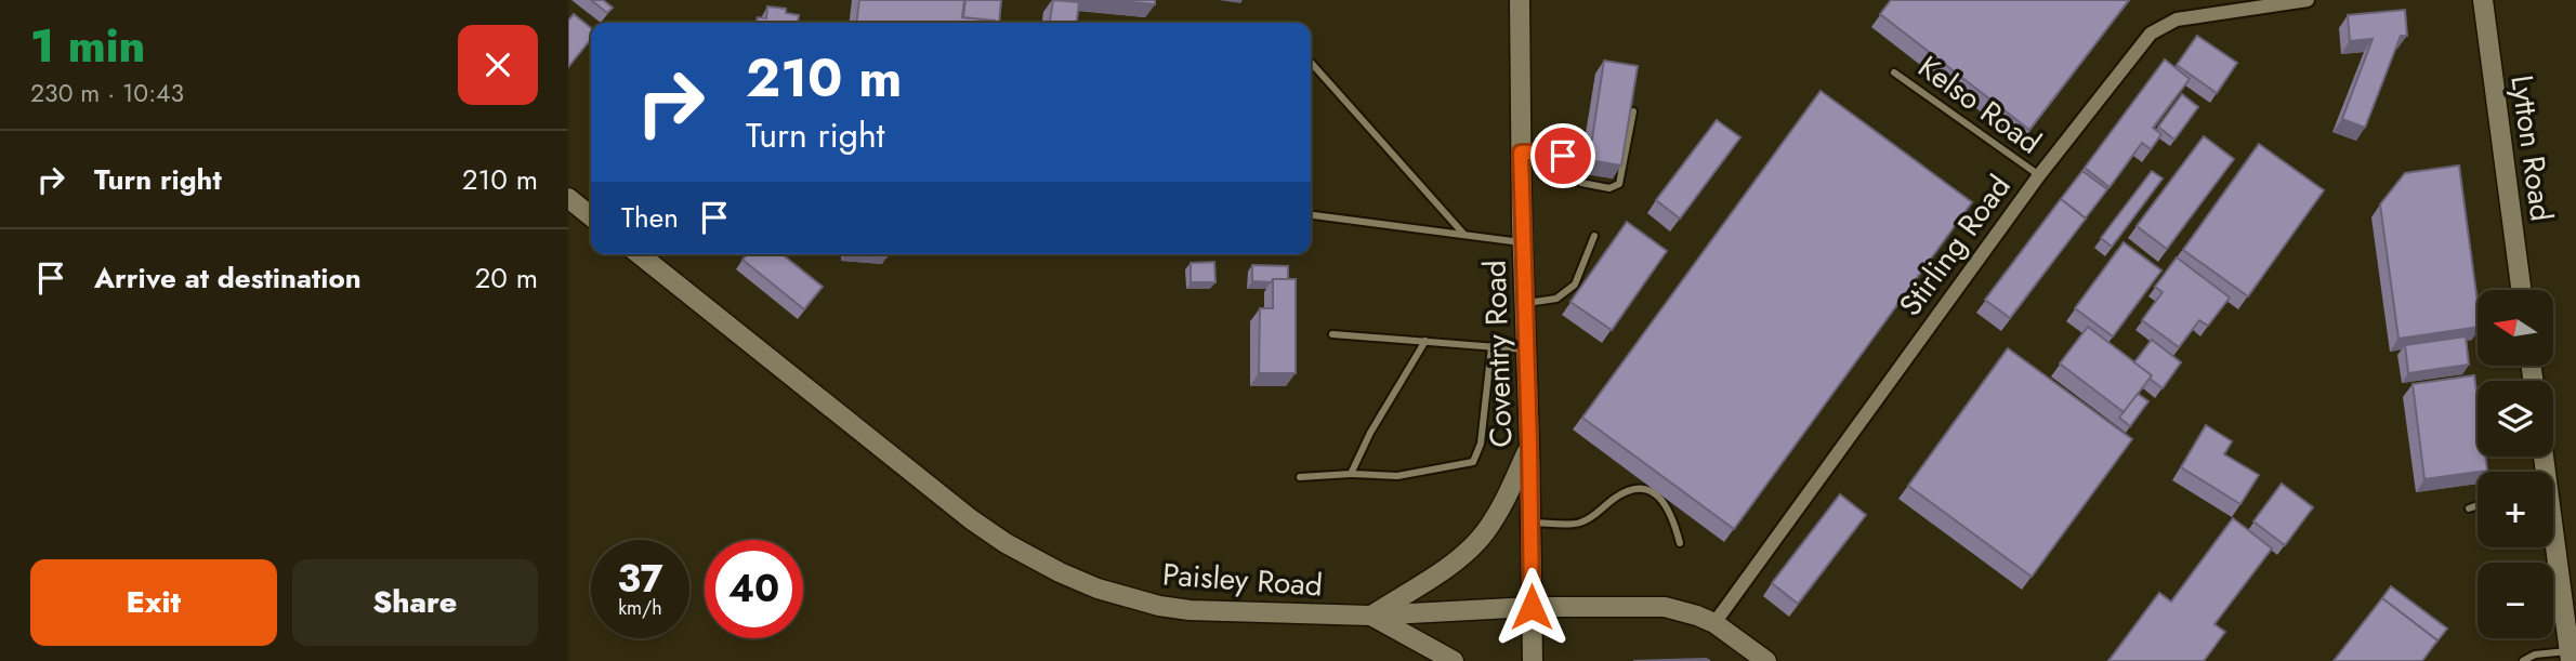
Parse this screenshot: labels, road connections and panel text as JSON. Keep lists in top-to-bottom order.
{
  "streets": {
    "main road": ["Lytton Road", "Coventry Road", "Paisley Road"],
    "street": ["Stirling Road"],
    "lane": ["Kelso Road"]
  },
  "crossings": [
    ["Kelso Road", "Stirling Road"],
    ["Stirling Road", "Paisley Road"],
    ["Coventry Road", "Paisley Road"]
  ],
  "north": "left",
  "page": {
    "heading": ["1 min", "230 m · 10:43"],
    "turn": ["210 m", "Turn right"],
    "list": [
      {
        "name": "Turn right",
        "value": "210 m"
      },
      {
        "name": "Arrive at destination",
        "value": "20 m"
      }
    ],
    "then": "Then",
    "map_buttons": ["+", "−"],
    "speed": "37 km/h",
    "limit": "40",
    "buttons": ["Exit", "Share"]
  }
}
